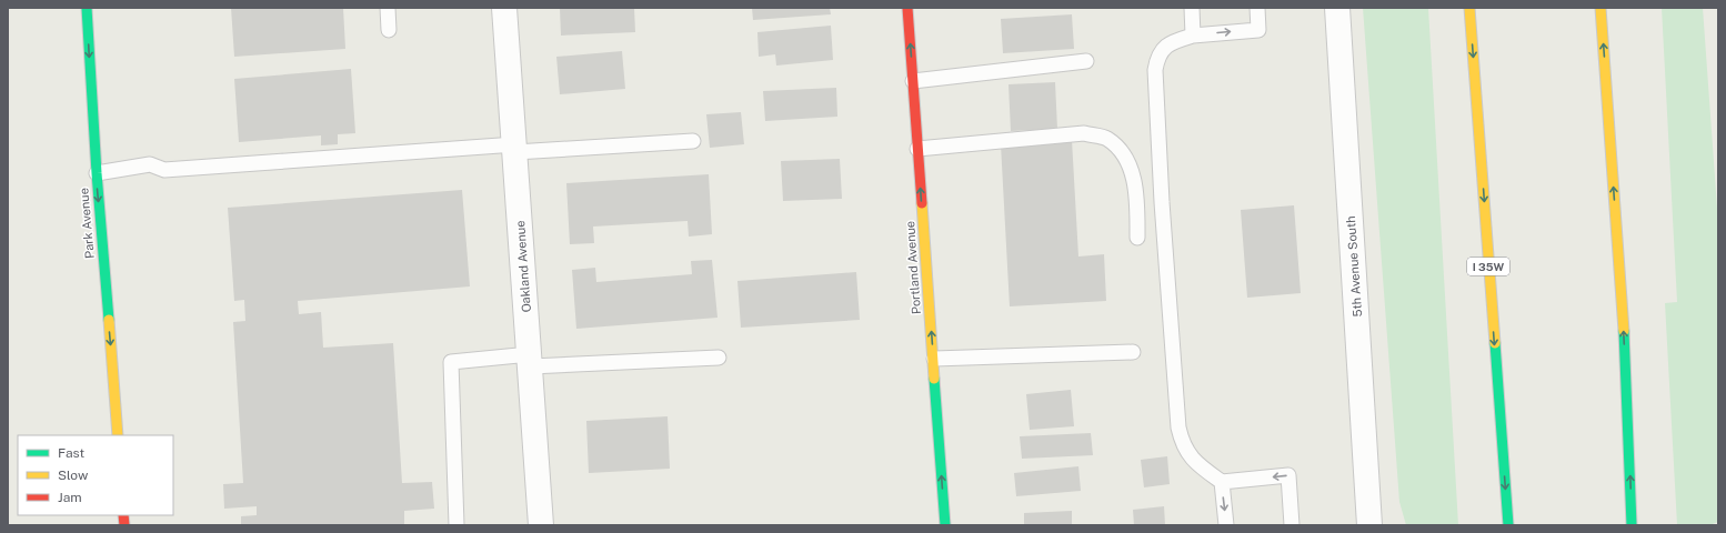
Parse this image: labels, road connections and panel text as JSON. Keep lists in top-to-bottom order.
{
  "streets": {
    "main road": ["Park Avenue", "I 35W", "Portland Avenue"],
    "street": ["Oakland Avenue", "5th Avenue South"]
  },
  "one_way": ["Park Avenue", "Portland Avenue"],
  "legend": ["Fast", "Slow", "Jam"]
}
